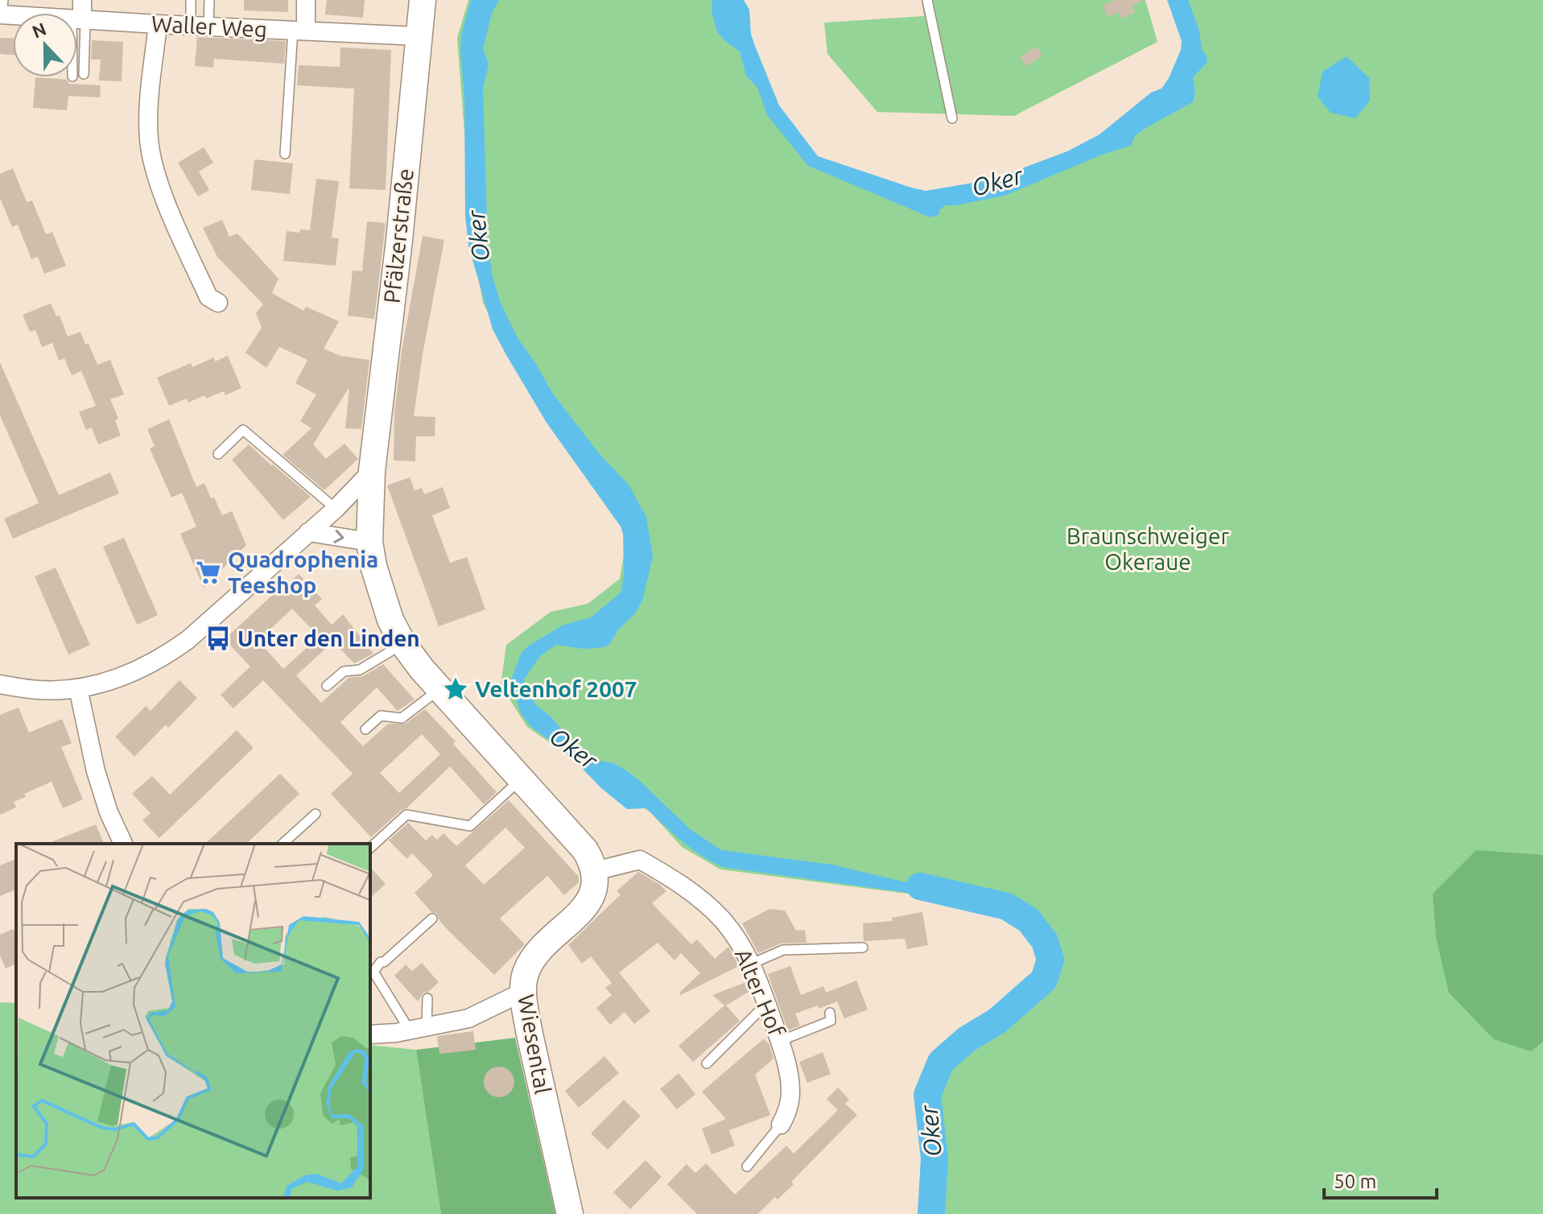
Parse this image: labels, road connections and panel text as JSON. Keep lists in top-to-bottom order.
{
  "streets": {
    "street": [
      "Waller Weg",
      "Pfälzerstraße",
      "Alter Hof",
      "Wiesental"
    ]
  },
  "crossings": [
    ["Waller Weg", "Pfälzerstraße"],
    ["Alter Hof", "Wiesental"]
  ],
  "water": ["Oker"],
  "parks": ["Braunschweiger Okeraue"],
  "places": {
    "supermarket": ["Quadrophenia Teeshop"],
    "bus stop": ["Unter den Linden"],
    "place": ["Veltenhof 2007"]
  },
  "scale_bar": "50 m",
  "north": "top"
}
